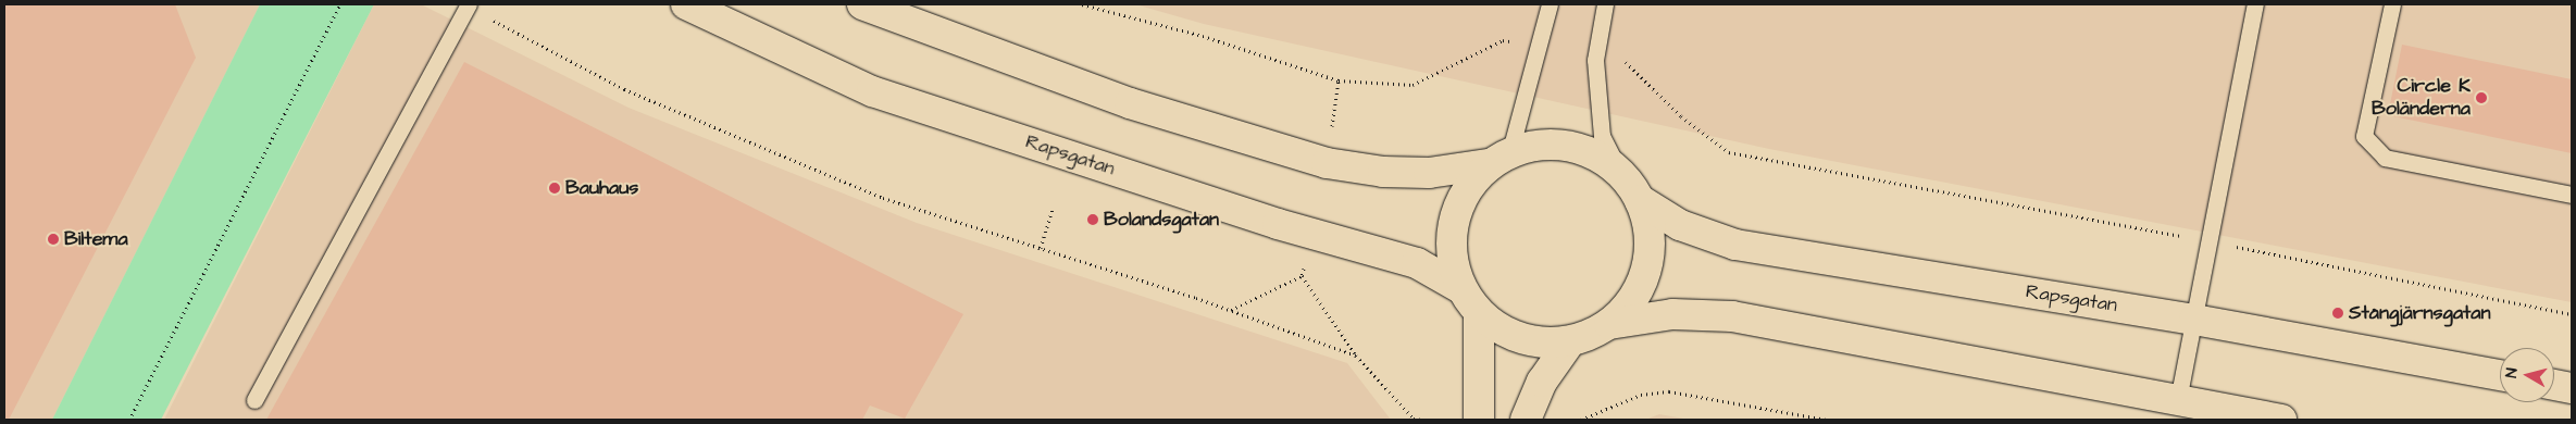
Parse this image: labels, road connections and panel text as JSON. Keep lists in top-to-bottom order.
{
  "streets": {
    "street": ["Rapsgatan"]
  },
  "places": [
    "Circle K Boländerna",
    "Bauhaus",
    "Bolandsgatan",
    "Biltema",
    "Stångjärnsgatan"
  ],
  "north": "left"
}
